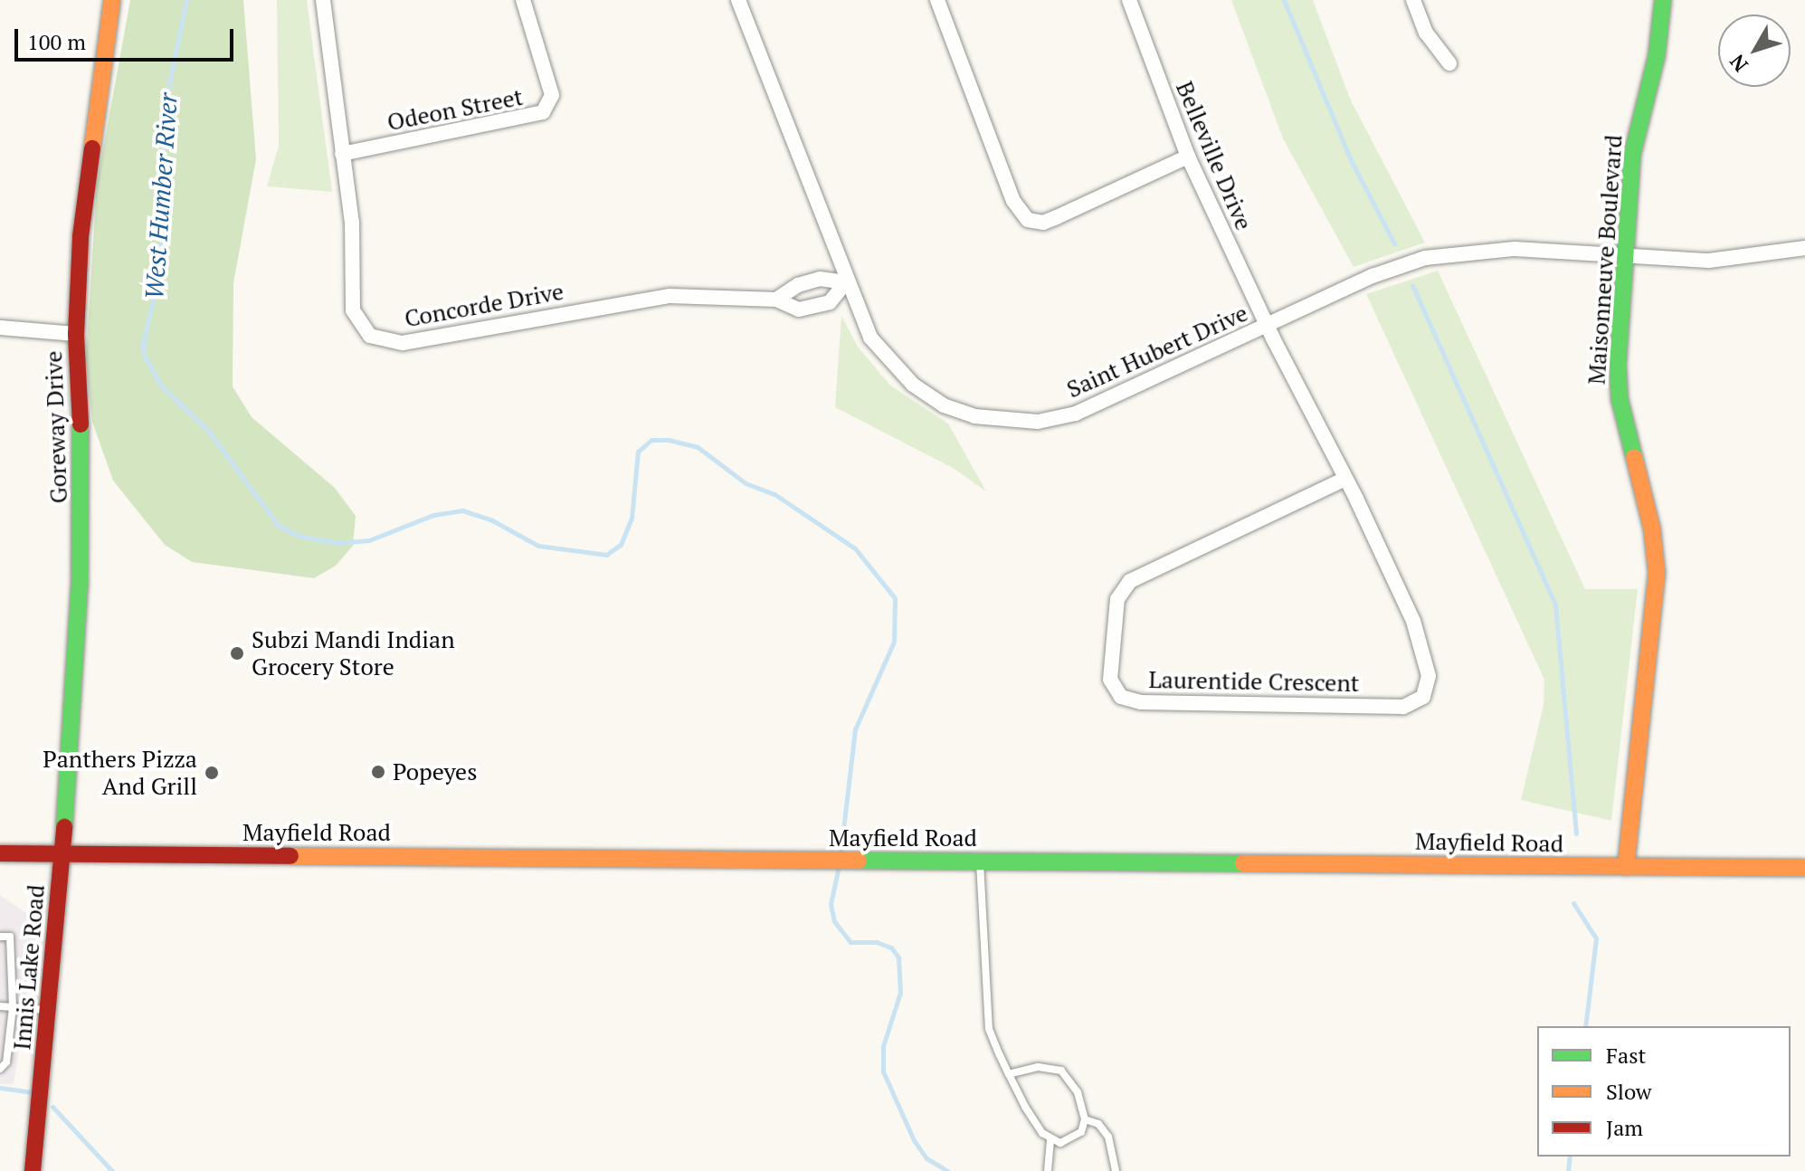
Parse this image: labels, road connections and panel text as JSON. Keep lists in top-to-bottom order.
{
  "streets": {
    "street": [
      "Odeon Street",
      "Belleville Drive",
      "Maisonneuve Boulevard",
      "Concorde Drive",
      "Saint Hubert Drive",
      "Goreway Drive",
      "Laurentide Crescent",
      "Mayfield Road",
      "Innis Lake Road"
    ]
  },
  "crossings": [
    ["Odeon Street", "Concorde Drive"],
    ["Belleville Drive", "Saint Hubert Drive"],
    ["Belleville Drive", "Laurentide Crescent"],
    ["Maisonneuve Boulevard", "Saint Hubert Drive"],
    ["Maisonneuve Boulevard", "Mayfield Road"],
    ["Concorde Drive", "Saint Hubert Drive"],
    ["Saint Hubert Drive", "Laurentide Crescent"],
    ["Goreway Drive", "Mayfield Road"],
    ["Goreway Drive", "Innis Lake Road"],
    ["Mayfield Road", "Innis Lake Road"]
  ],
  "water": ["West Humber River"],
  "places": ["Subzi Mandi Indian Grocery Store", "Popeyes", "Panthers Pizza And Grill"],
  "legend": ["Fast", "Slow", "Jam"],
  "scale_bar": "100 m",
  "north": "bottom left"
}
